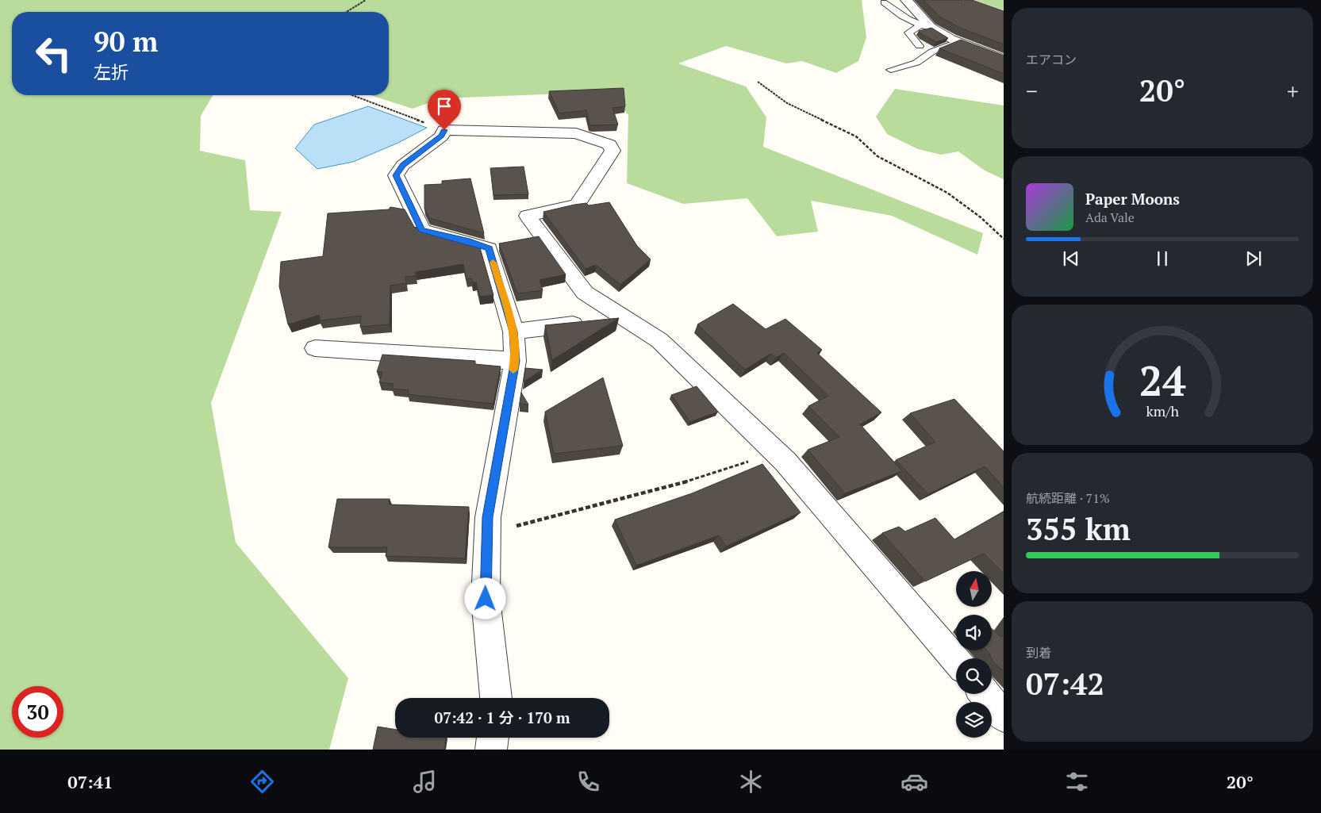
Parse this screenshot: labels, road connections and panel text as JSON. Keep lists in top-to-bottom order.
{
  "north": "top",
  "page": {
    "tile": [
      "エアコン",
      ["航続距離 · 71%", "355 km"],
      ["到着", "07:42"]
    ],
    "turn": ["90 m", "左折"],
    "heat": ["−", "20°", "+"],
    "song": ["Paper Moons", "Ada Vale"],
    "limit": "30",
    "trip": "07:42 · 1 分 · 170 m",
    "tabs": ["07:41", "20°"],
    "gauge": ["24", "km/h"]
  }
}
